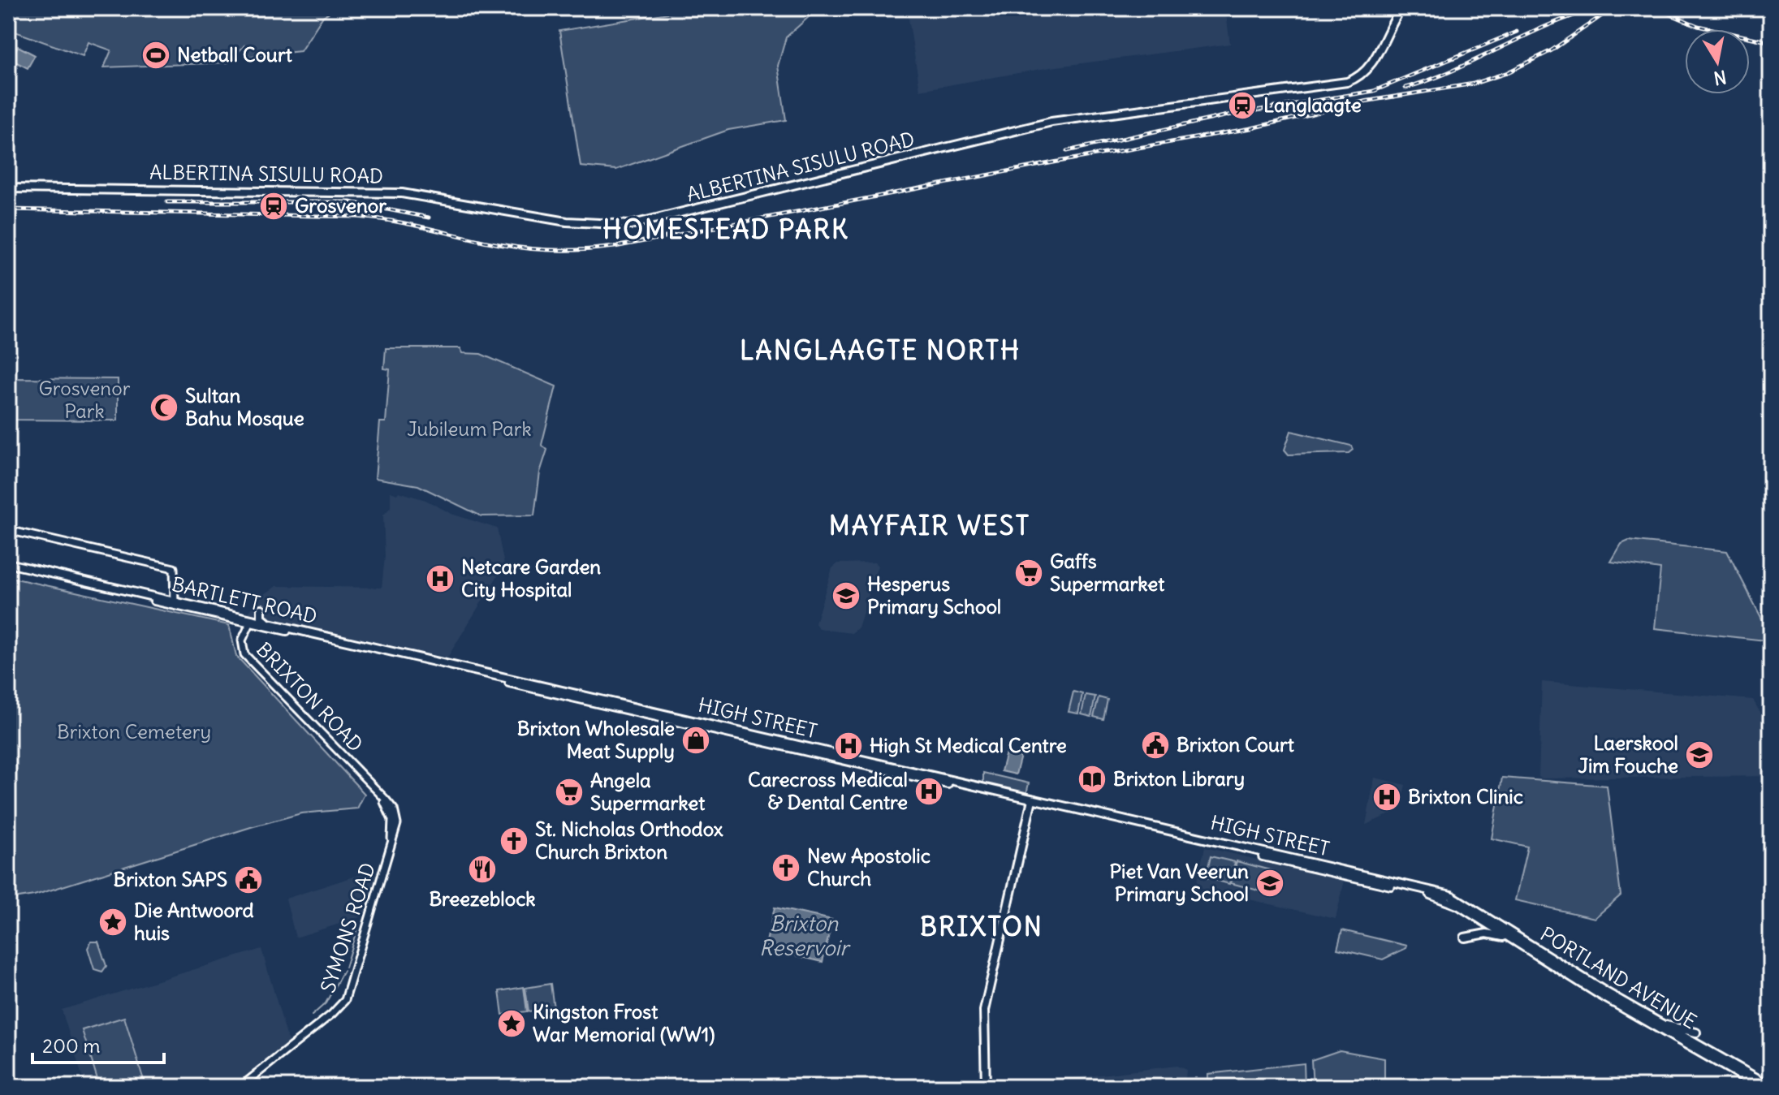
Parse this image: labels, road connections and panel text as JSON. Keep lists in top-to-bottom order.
{
  "streets": {
    "main road": [
      "ALBERTINA SISULU ROAD",
      "BARTLETT ROAD",
      "BRIXTON ROAD",
      "HIGH STREET",
      "SYMONS ROAD",
      "PORTLAND AVENUE"
    ]
  },
  "crossings": [
    ["BARTLETT ROAD", "BRIXTON ROAD"],
    ["BARTLETT ROAD", "HIGH STREET"],
    ["BRIXTON ROAD", "SYMONS ROAD"],
    ["HIGH STREET", "PORTLAND AVENUE"]
  ],
  "districts": [
    "HOMESTEAD PARK",
    "LANGLAAGTE NORTH",
    "MAYFAIR WEST",
    "BRIXTON"
  ],
  "water": ["Brixton Reservoir"],
  "parks": ["Grosvenor Park", "Jubileum Park", "Brixton Cemetery"],
  "places": {
    "sports": ["Netball Court"],
    "station": ["Langlaagte", "Grosvenor"],
    "mosque": ["Sultan Bahu Mosque"],
    "supermarket": ["Gaffs Supermarket", "Angela Supermarket"],
    "hospital": [
      "Netcare Garden City Hospital",
      "High St Medical Centre",
      "Carecross Medical & Dental Centre",
      "Brixton Clinic"
    ],
    "school or university": ["Hesperus Primary School", "Laerskool Jim Fouche", "Piet Van Veerun Primary School"],
    "shop": ["Brixton Wholesale Meat Supply"],
    "public building": ["Brixton Court", "Brixton SAPS"],
    "library": ["Brixton Library"],
    "church": ["St. Nicholas Orthodox Church Brixton", "New Apostolic Church"],
    "restaurant": ["Breezeblock"],
    "place": ["Die Antwoord huis", "Kingston Frost War Memorial (WW1)"]
  },
  "scale_bar": "200 m",
  "north": "bottom"
}
